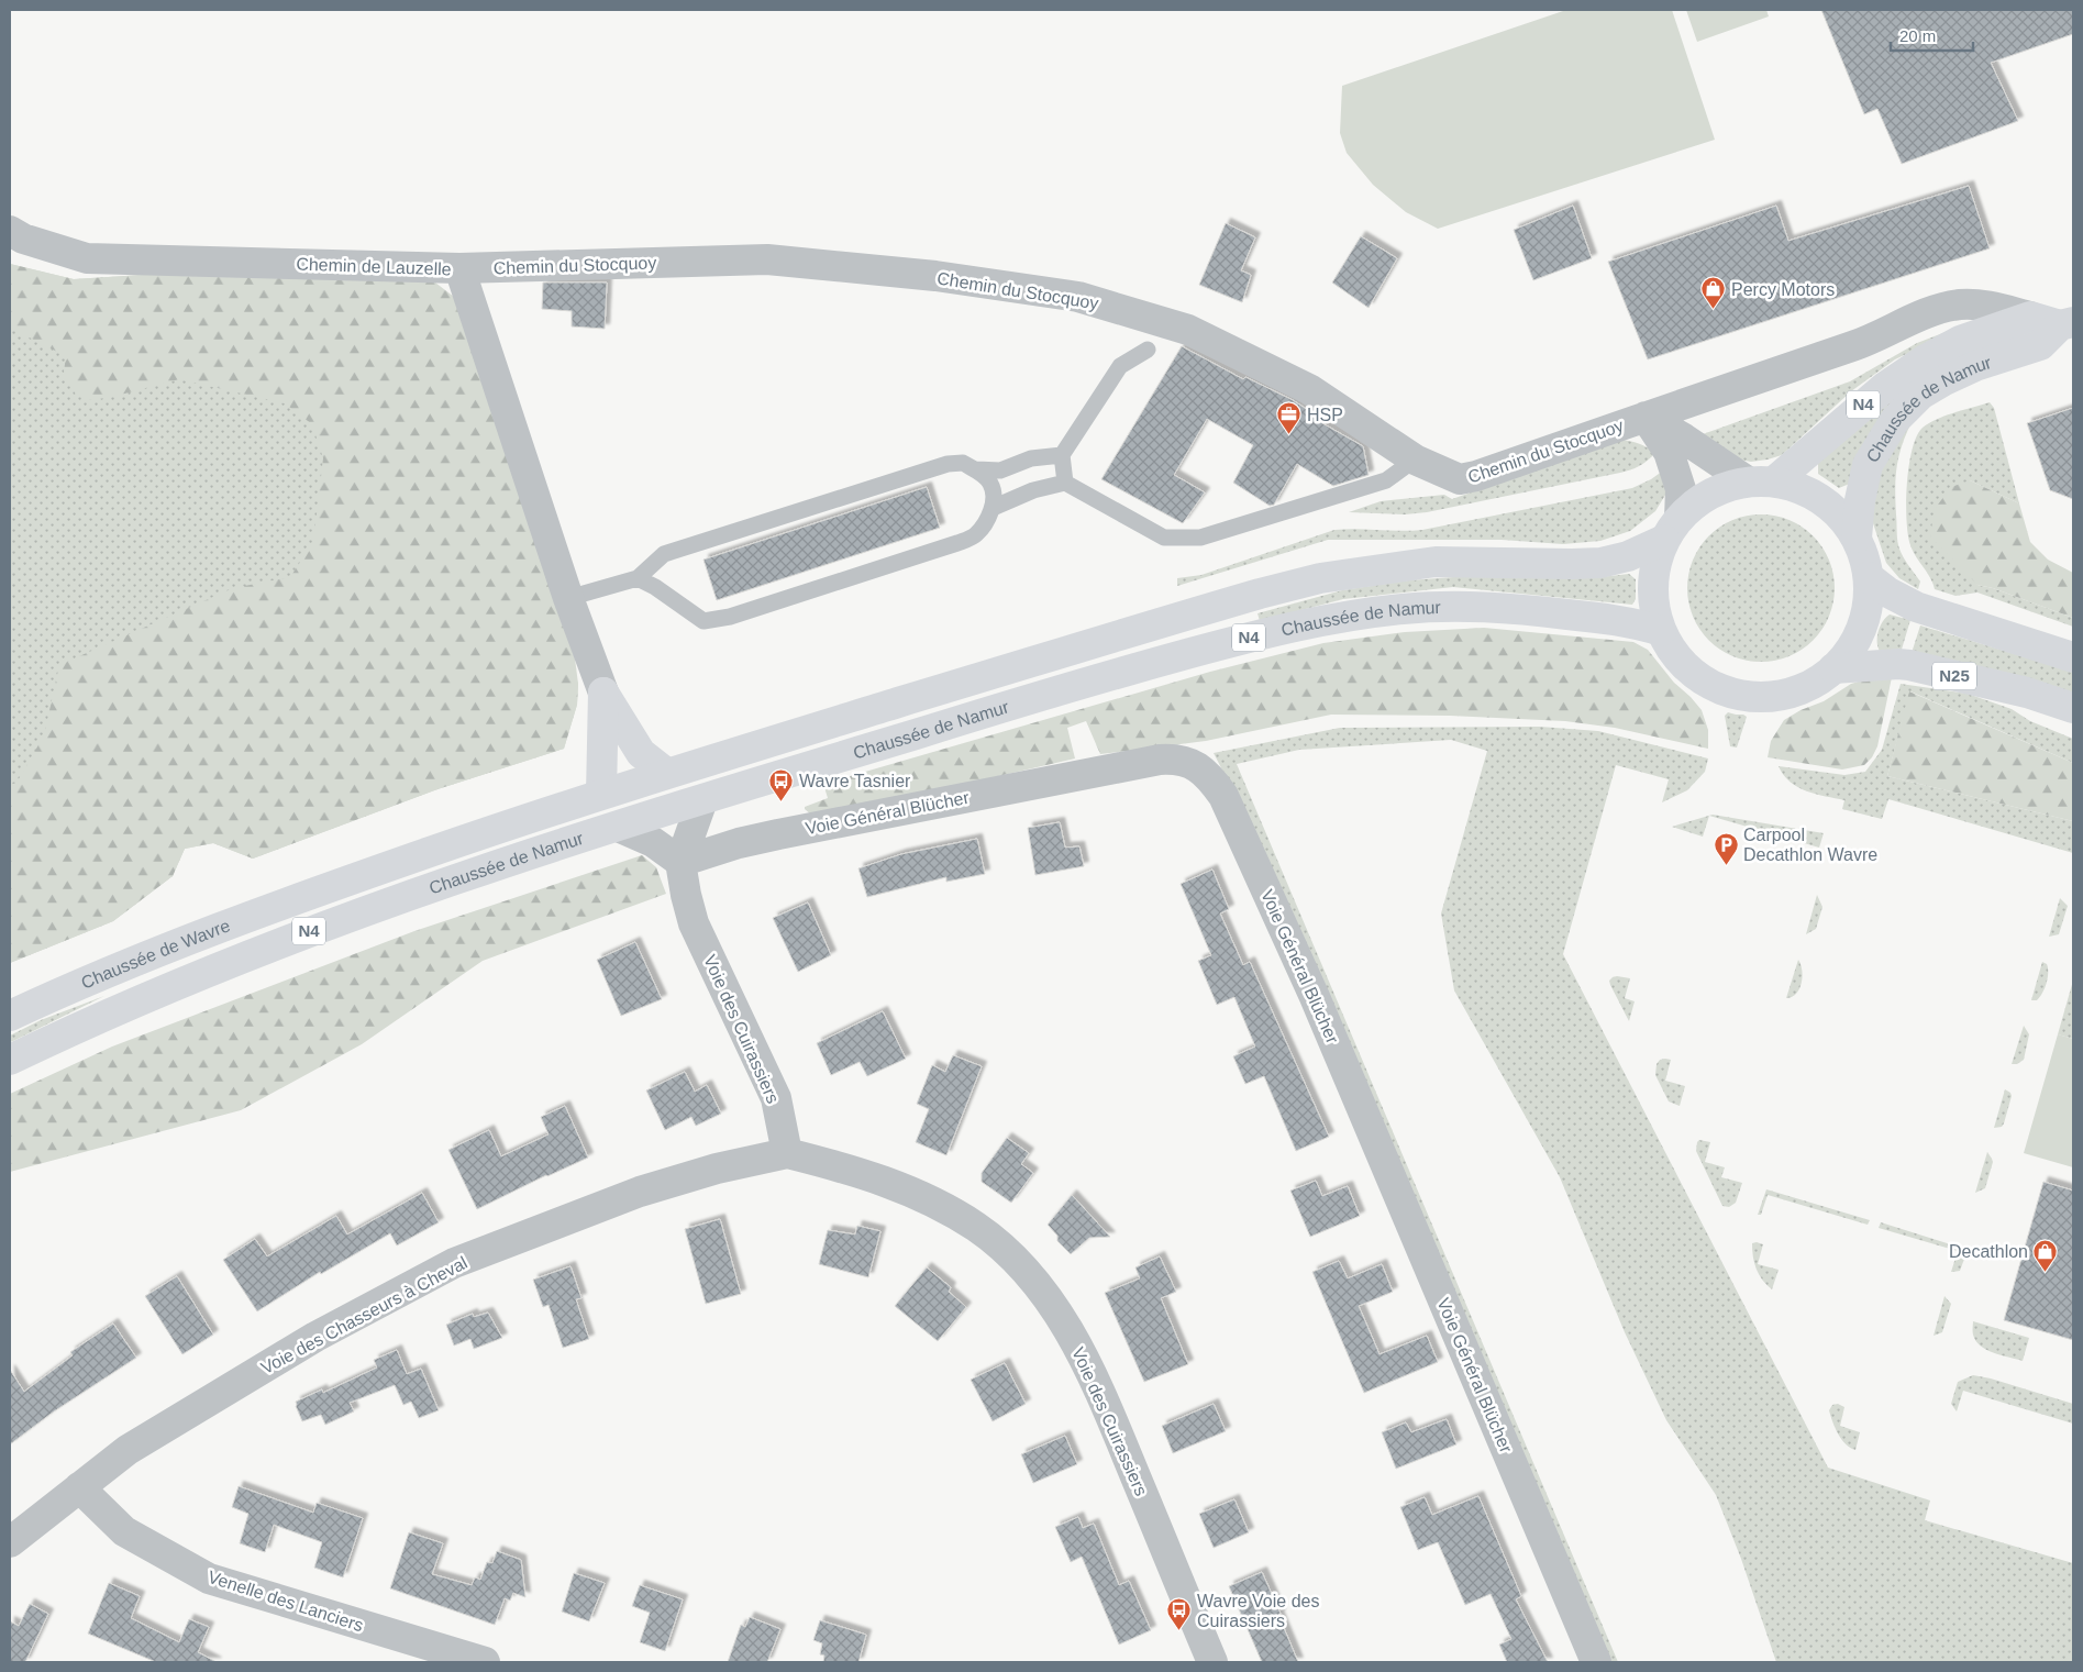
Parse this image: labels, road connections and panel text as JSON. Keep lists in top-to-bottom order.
{
  "streets": {
    "main road": [
      "N4",
      "Chaussée de Namur",
      "N25",
      "Chaussée de Wavre"
    ],
    "street": [
      "Chemin du Stocquoy",
      "Chemin de Lauzelle",
      "Voie Général Blücher",
      "Voie des Cuirassiers",
      "Voie des Chasseurs à Cheval",
      "Venelle des Lanciers"
    ]
  },
  "crossings": [
    ["Chemin du Stocquoy", "Chemin de Lauzelle"],
    ["Chemin du Stocquoy", "Chaussée de Namur"],
    ["Chaussée de Namur", "N25"],
    ["Chaussée de Namur", "Chaussée de Wavre"],
    ["Chaussée de Namur", "Voie des Cuirassiers"],
    ["Voie Général Blücher", "Voie des Cuirassiers"],
    ["Voie des Cuirassiers", "Voie des Chasseurs à Cheval"],
    ["Voie des Chasseurs à Cheval", "Venelle des Lanciers"]
  ],
  "places": {
    "shop": ["Percy Motors", "Decathlon"],
    "office": ["HSP"],
    "bus stop": ["Wavre Tasnier", "Wavre Voie des Cuirassiers"],
    "parking": ["Carpool Decathlon Wavre"]
  },
  "scale_bar": "20 m"
}
